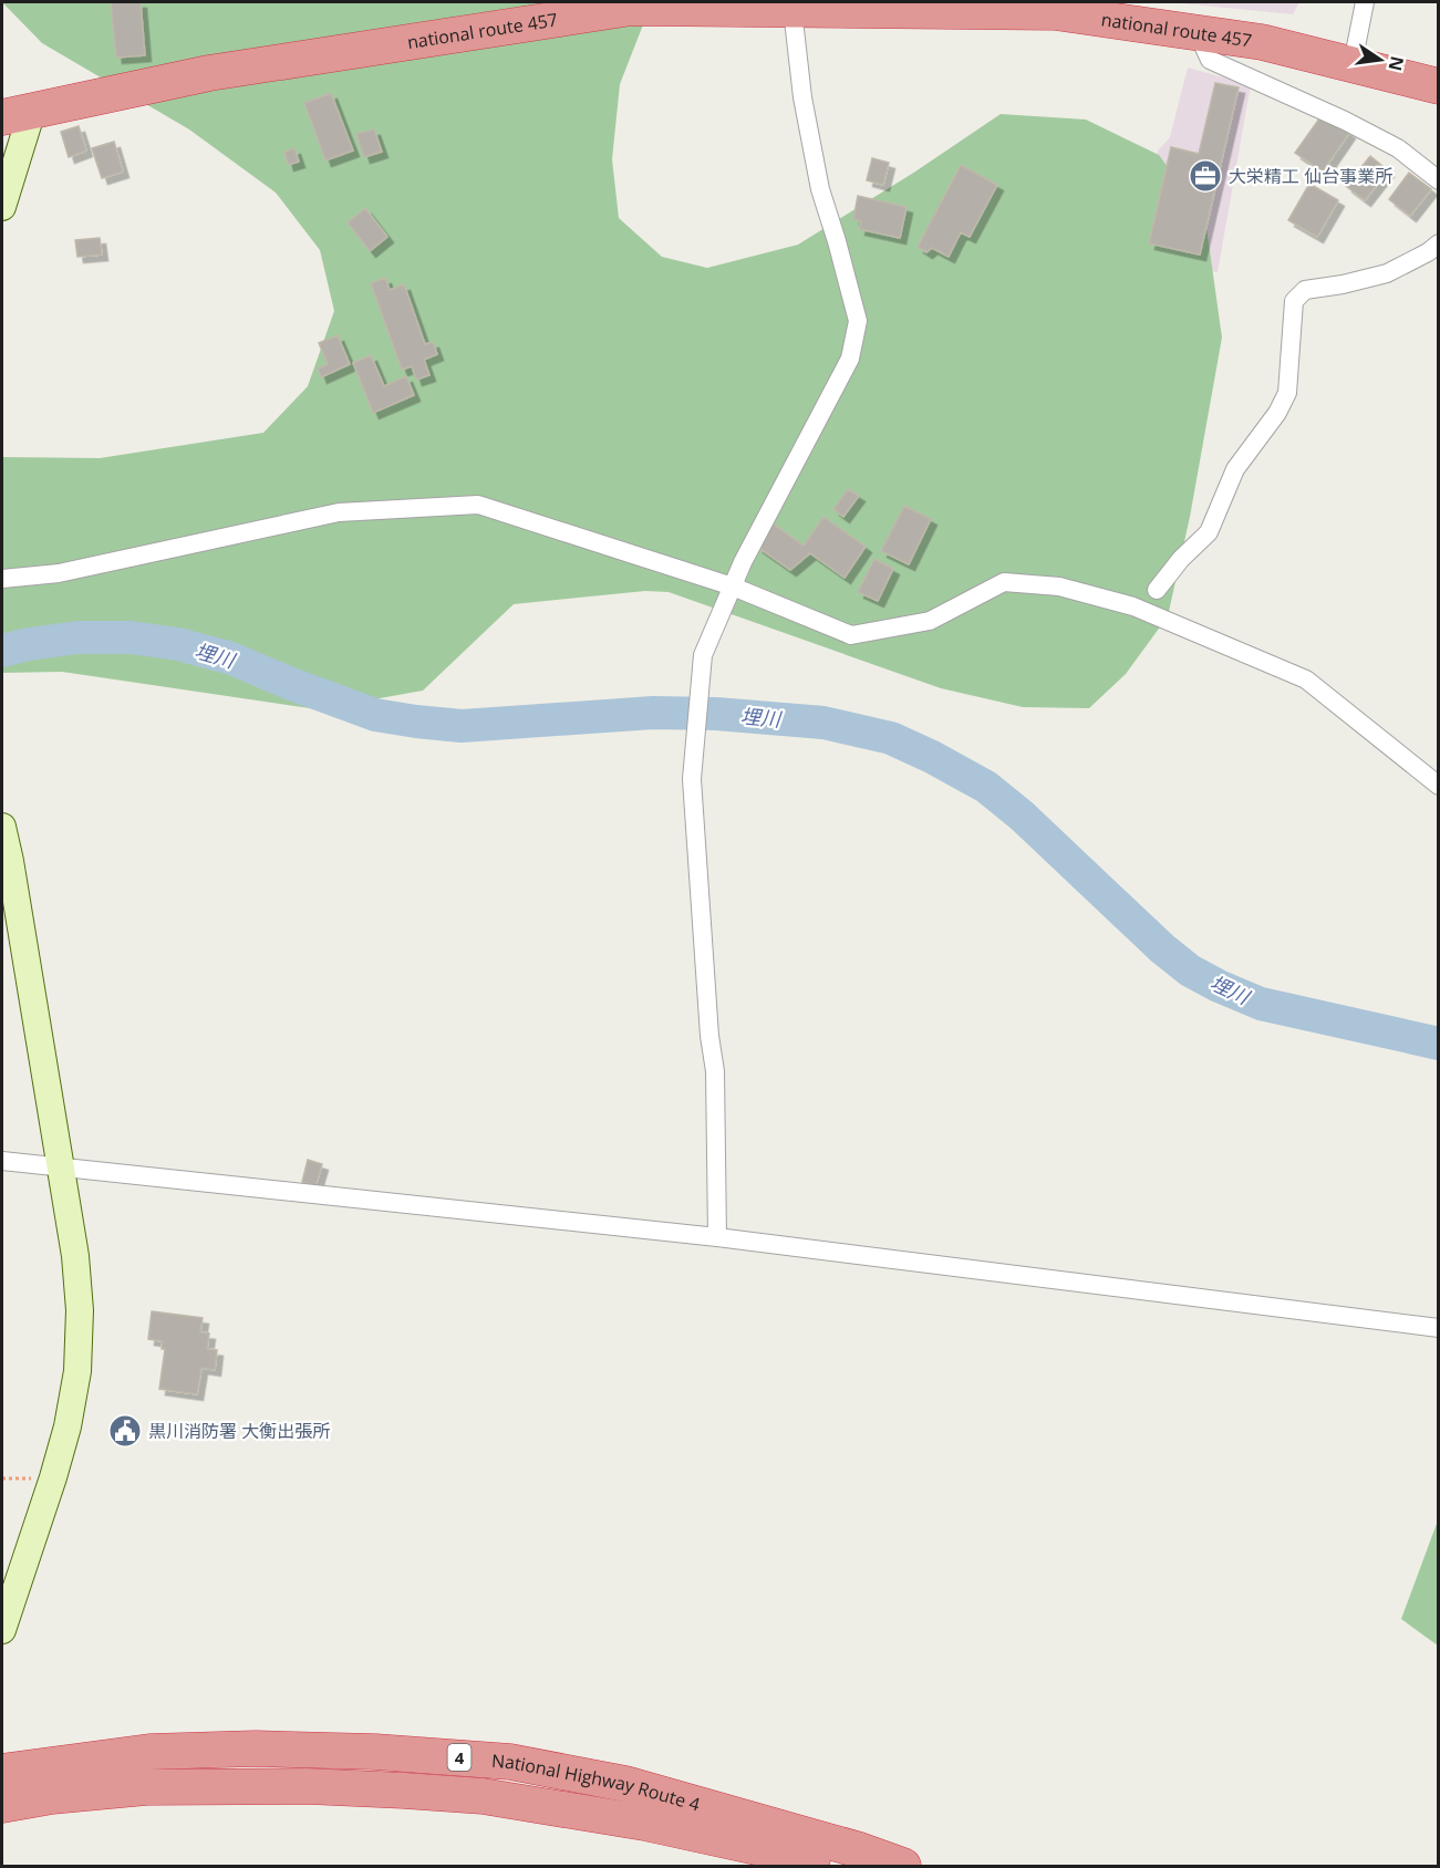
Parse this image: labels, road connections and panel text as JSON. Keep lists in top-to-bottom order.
{
  "streets": {
    "highway": ["national route 457", "4", "National Highway Route 4"]
  },
  "water": ["埋川"],
  "places": {
    "office": ["大栄精工 仙台事業所"],
    "public building": ["黒川消防署 大衡出張所"]
  },
  "north": "right"
}
